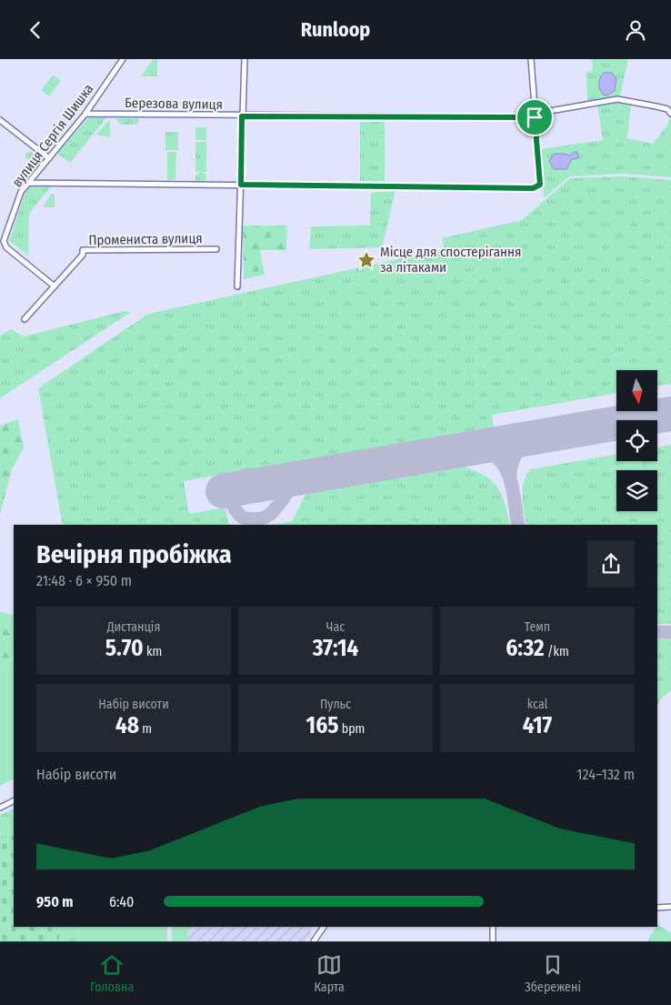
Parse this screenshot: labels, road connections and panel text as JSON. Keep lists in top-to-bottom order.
{
  "streets": {
    "street": ["Березова вулиця", "вулиця Сергія Шишка", "Промениста вулиця"]
  },
  "crossings": [
    ["Березова вулиця", "вулиця Сергія Шишка"],
    ["вулиця Сергія Шишка", "Промениста вулиця"]
  ],
  "places": {
    "place": ["Місце для спостерігання за літаками"]
  },
  "north": "bottom",
  "page": {
    "header": "Runloop",
    "heading": ["Вечірня пробіжка", "21:48 · 6 × 950 m"],
    "stats": [
      ["Дистанція", "5.70 km"],
      ["Час", "37:14"],
      ["Темп", "6:32 /km"],
      ["Набір висоти", "48 m"],
      ["Пульс", "165 bpm"],
      ["kcal", "417"]
    ],
    "chart": ["Набір висоти", "124–132 m"],
    "list": [
      {
        "name": "950 m",
        "note": "6:40"
      }
    ],
    "tabs": ["Головна", "Карта", "Збережені"]
  }
}
